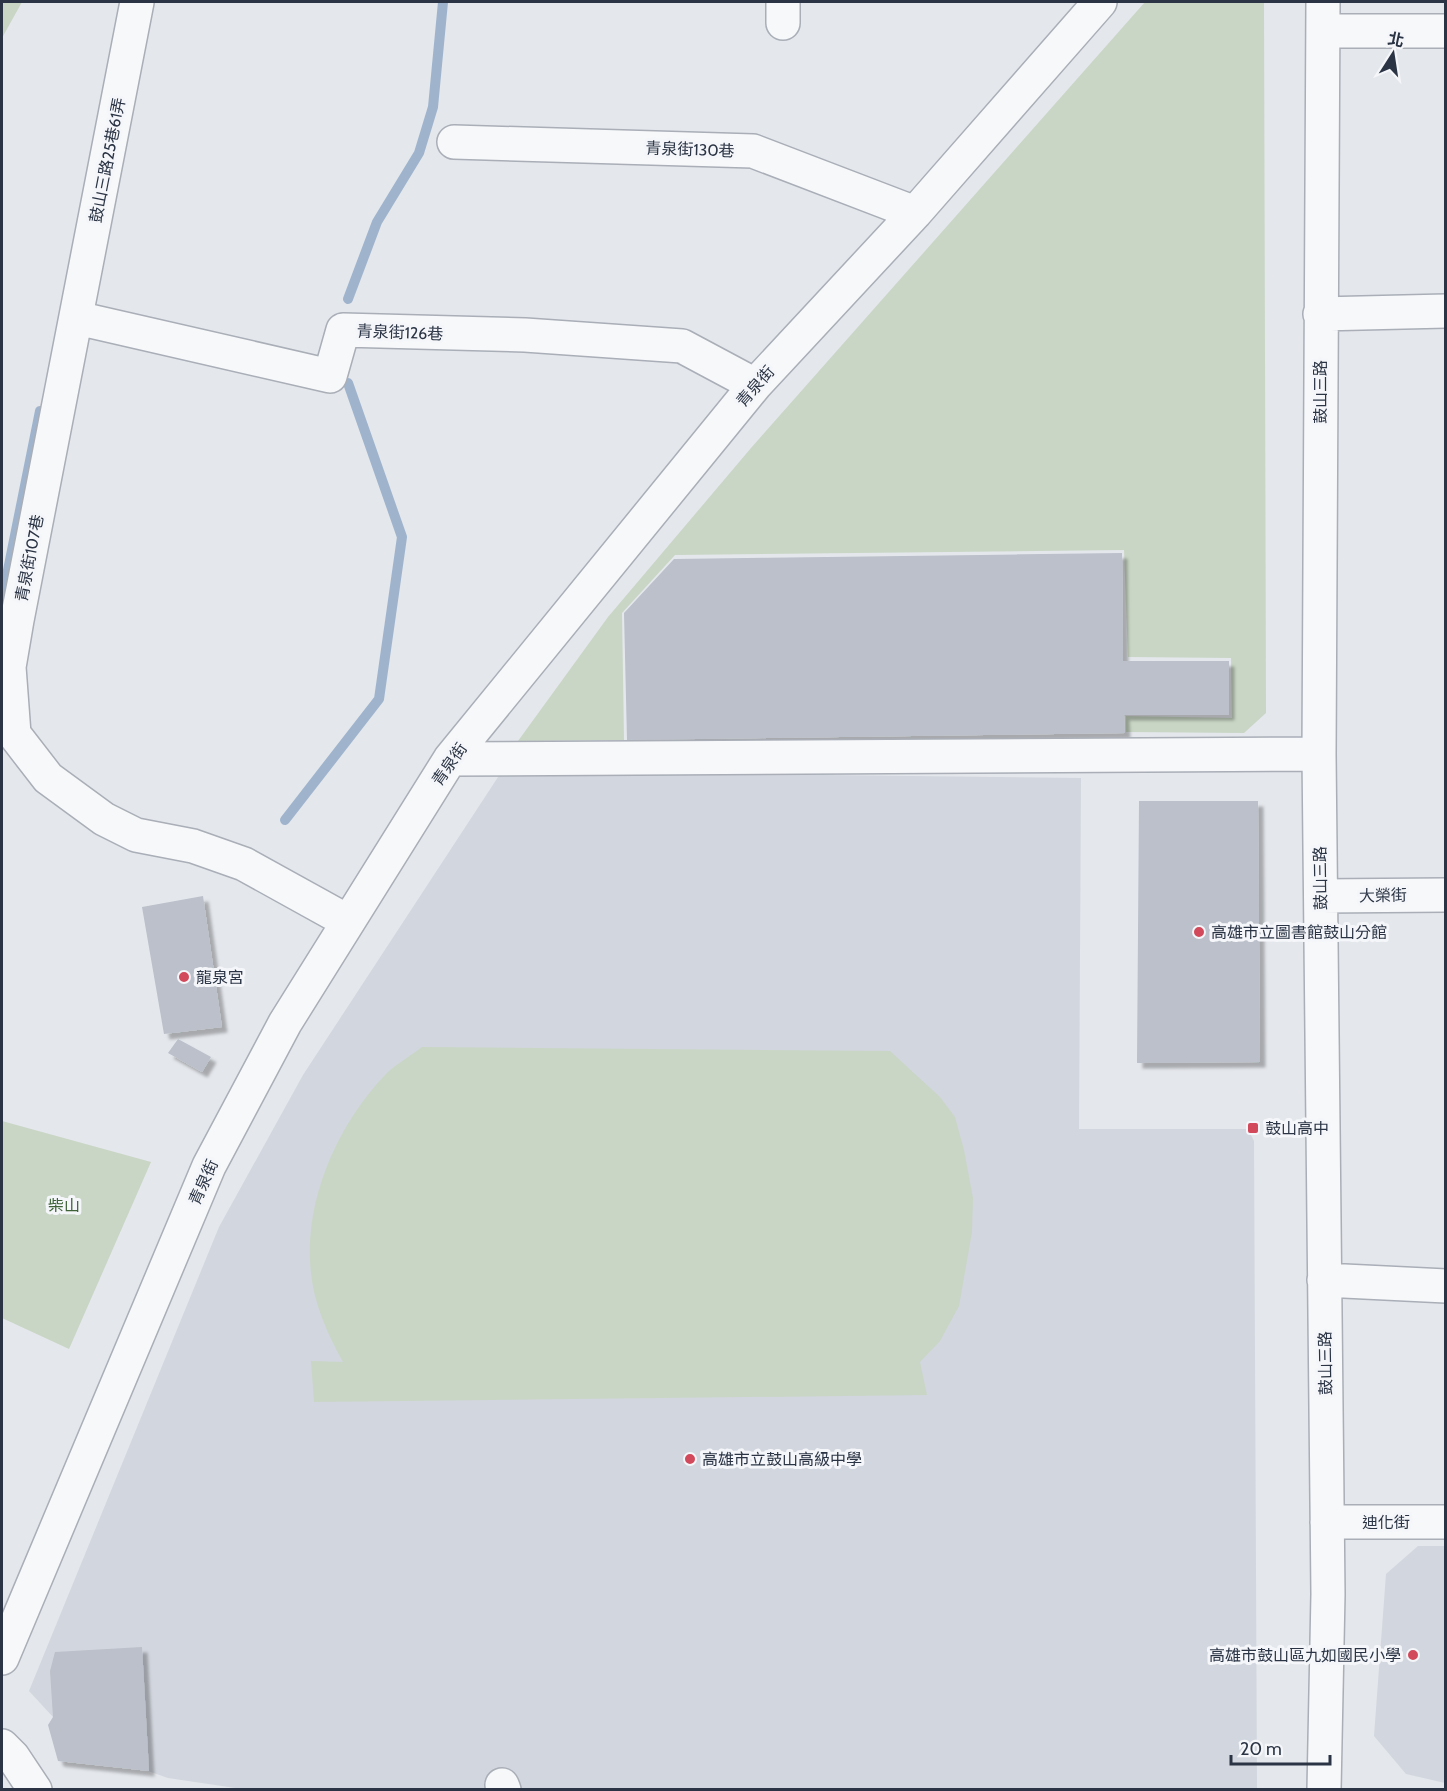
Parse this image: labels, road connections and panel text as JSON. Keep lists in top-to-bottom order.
{
  "streets": {
    "street": [
      "青泉街130巷",
      "鼓山三路25巷61弄",
      "青泉街126巷",
      "青泉街",
      "鼓山三路",
      "青泉街107巷",
      "大榮街",
      "迪化街"
    ]
  },
  "crossings": [
    ["青泉街130巷", "青泉街"],
    ["鼓山三路25巷61弄", "青泉街126巷"],
    ["鼓山三路25巷61弄", "青泉街107巷"],
    ["青泉街126巷", "青泉街"],
    ["青泉街126巷", "青泉街107巷"],
    ["青泉街", "青泉街107巷"],
    ["鼓山三路", "大榮街"],
    ["鼓山三路", "迪化街"]
  ],
  "parks": ["柴山"],
  "places": {
    "other": [
      "高雄市立圖書館鼓山分館",
      "龍泉宮",
      "高雄市立鼓山高級中學",
      "高雄市鼓山區九如國民小學"
    ],
    "transit": ["鼓山高中"]
  },
  "scale_bar": "20 m",
  "north": "top"
}
